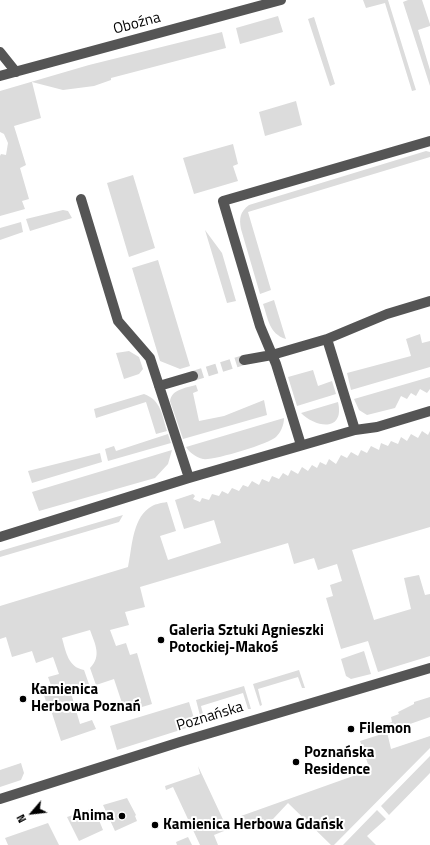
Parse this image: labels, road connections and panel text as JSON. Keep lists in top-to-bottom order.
{
  "streets": {
    "street": ["Oboźna", "Poznańska"]
  },
  "places": [
    "Galeria Sztuki Agnieszki Potockiej-Makoś",
    "Kamienica Herbowa Poznań",
    "Filemon",
    "Poznańska Residence",
    "Anima",
    "Kamienica Herbowa Gdańsk"
  ],
  "north": "bottom left"
}
